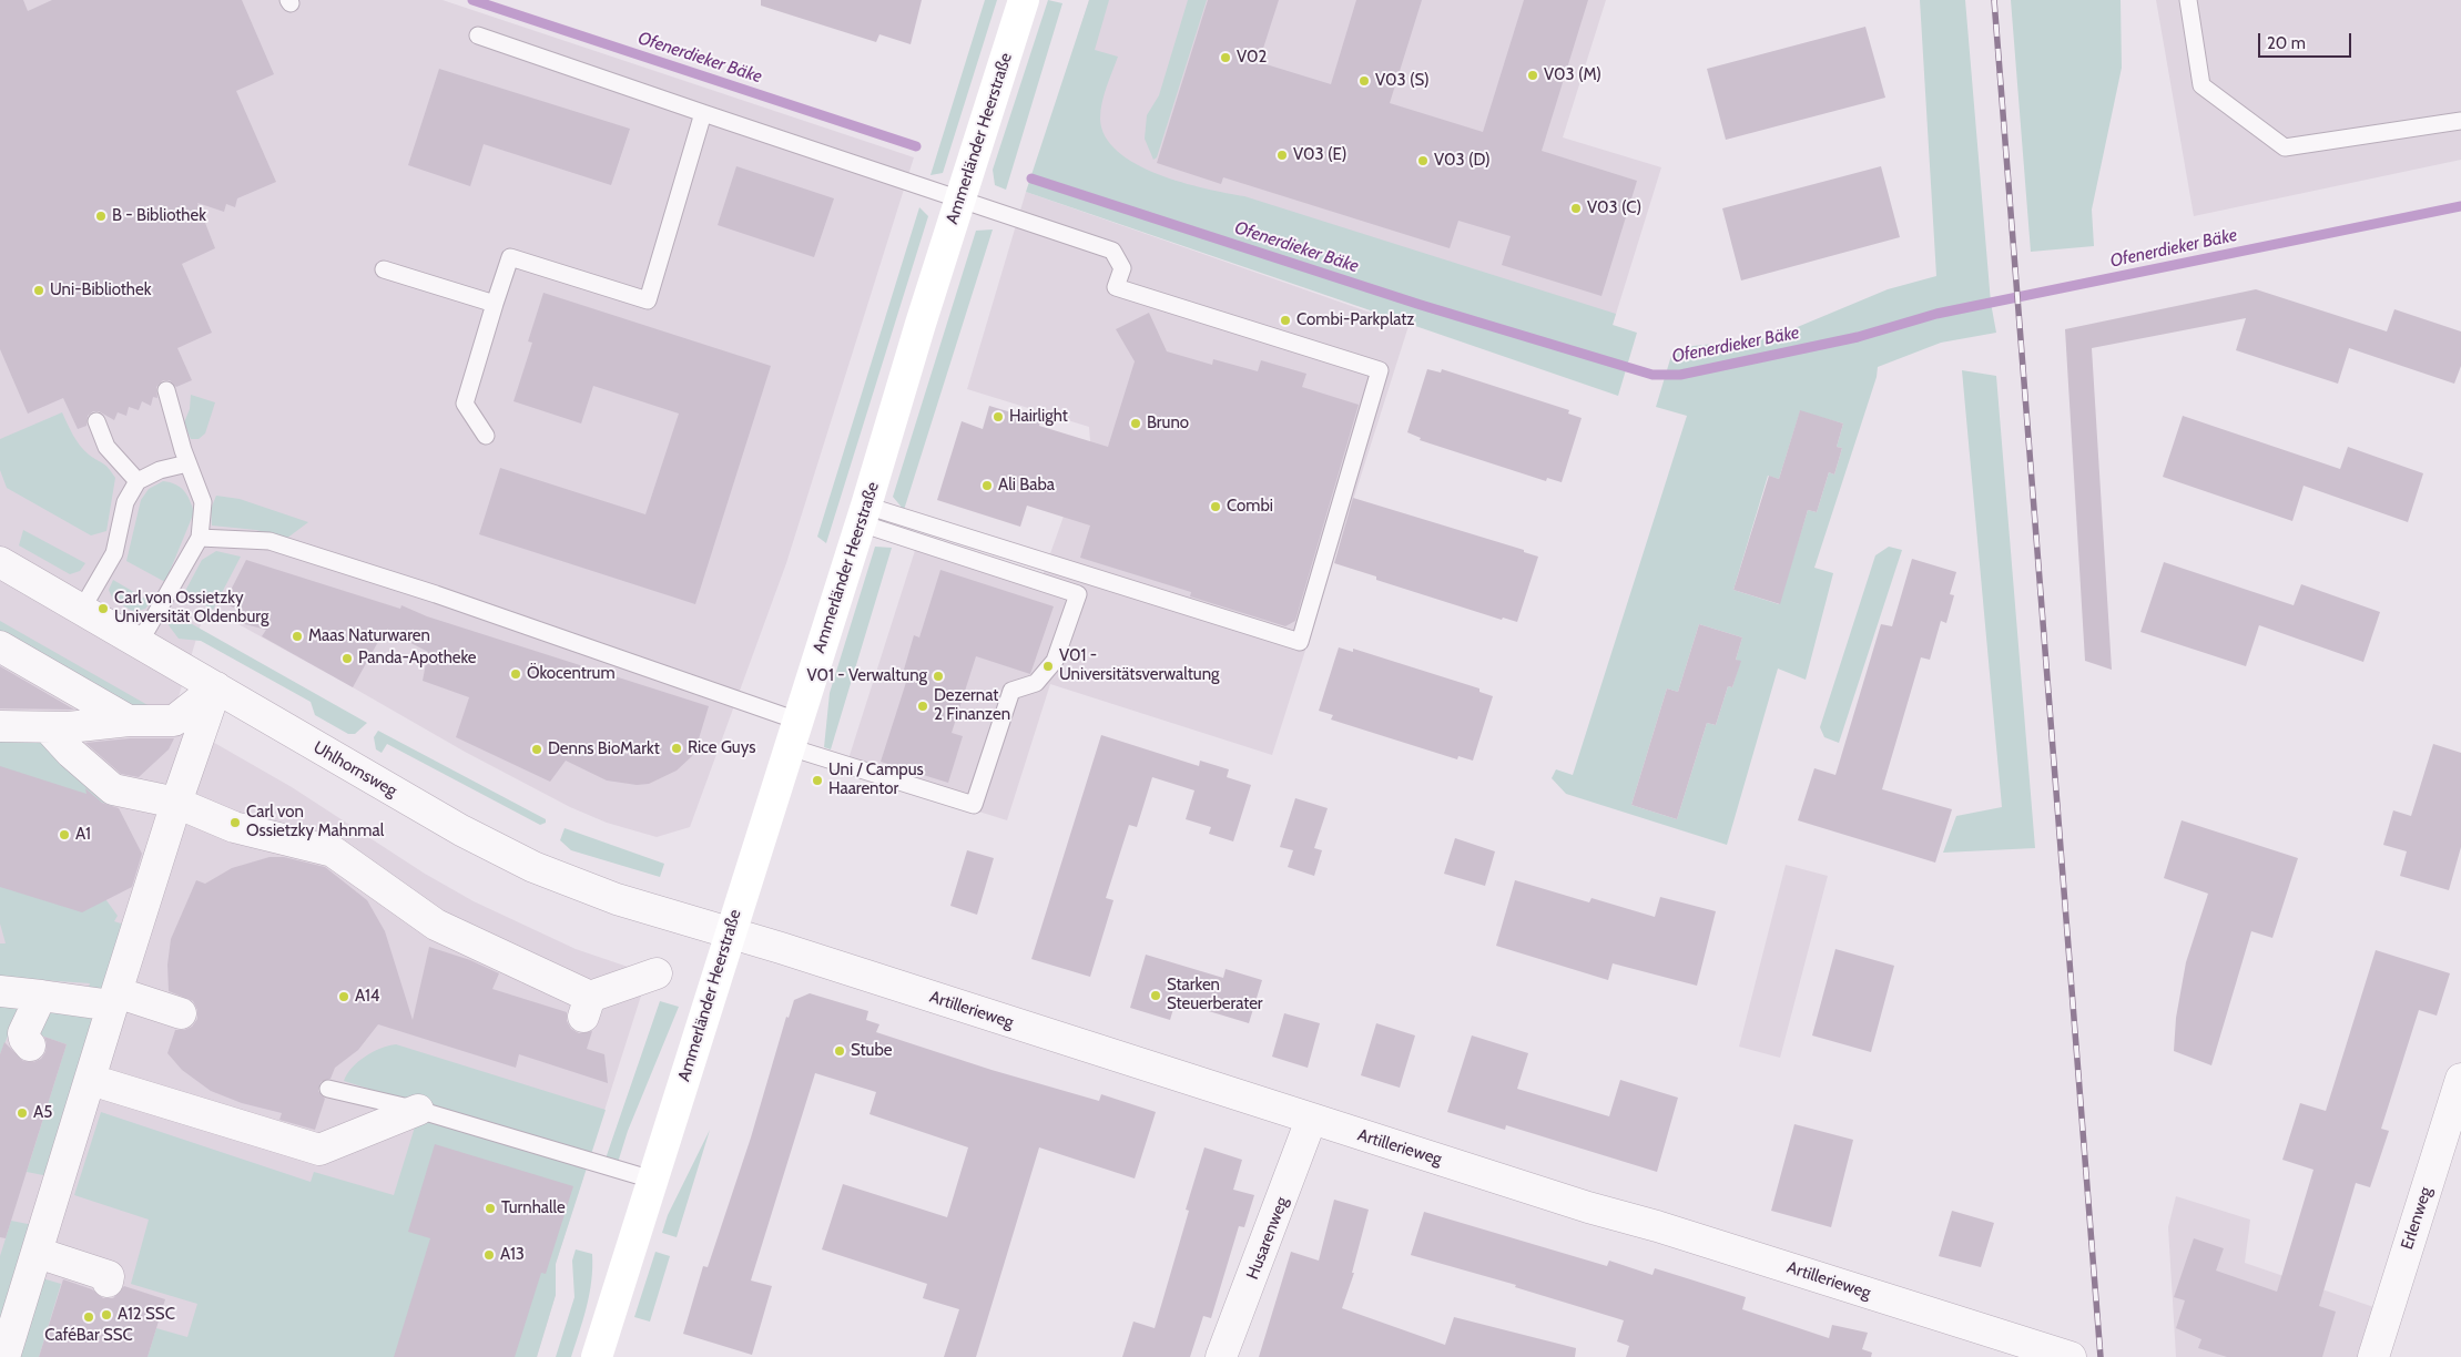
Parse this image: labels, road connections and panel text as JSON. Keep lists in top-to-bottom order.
{
  "streets": {
    "street": [
      "Ammerländer Heerstraße",
      "Uhlhornsweg",
      "Artillerieweg",
      "Erlenweg",
      "Husarenweg"
    ]
  },
  "crossings": [
    ["Ammerländer Heerstraße", "Uhlhornsweg"],
    ["Ammerländer Heerstraße", "Artillerieweg"],
    ["Uhlhornsweg", "Artillerieweg"],
    ["Artillerieweg", "Husarenweg"]
  ],
  "water": ["Ofenerdieker Bäke"],
  "places": [
    "V02",
    "V03 (M)",
    "V03 (S)",
    "V03 (E)",
    "V03 (D)",
    "V03 (C)",
    "B - Bibliothek",
    "Uni-Bibliothek",
    "Combi-Parkplatz",
    "Hairlight",
    "Bruno",
    "Ali Baba",
    "Combi",
    "Carl von Ossietzky Universität Oldenburg",
    "Maas Naturwaren",
    "Panda-Apotheke",
    "V01 - Universitätsverwaltung",
    "Ökocentrum",
    "V01 - Verwaltung",
    "Dezernat 2 Finanzen",
    "Rice Guys",
    "Denns BioMarkt",
    "Uni / Campus Haarentor",
    "Carl von Ossietzky Mahnmal",
    "A1",
    "Starken Steuerberater",
    "A14",
    "Stube",
    "A5",
    "Turnhalle",
    "A13",
    "A12 SSC",
    "CaféBar SSC"
  ],
  "scale_bar": "20 m"
}
